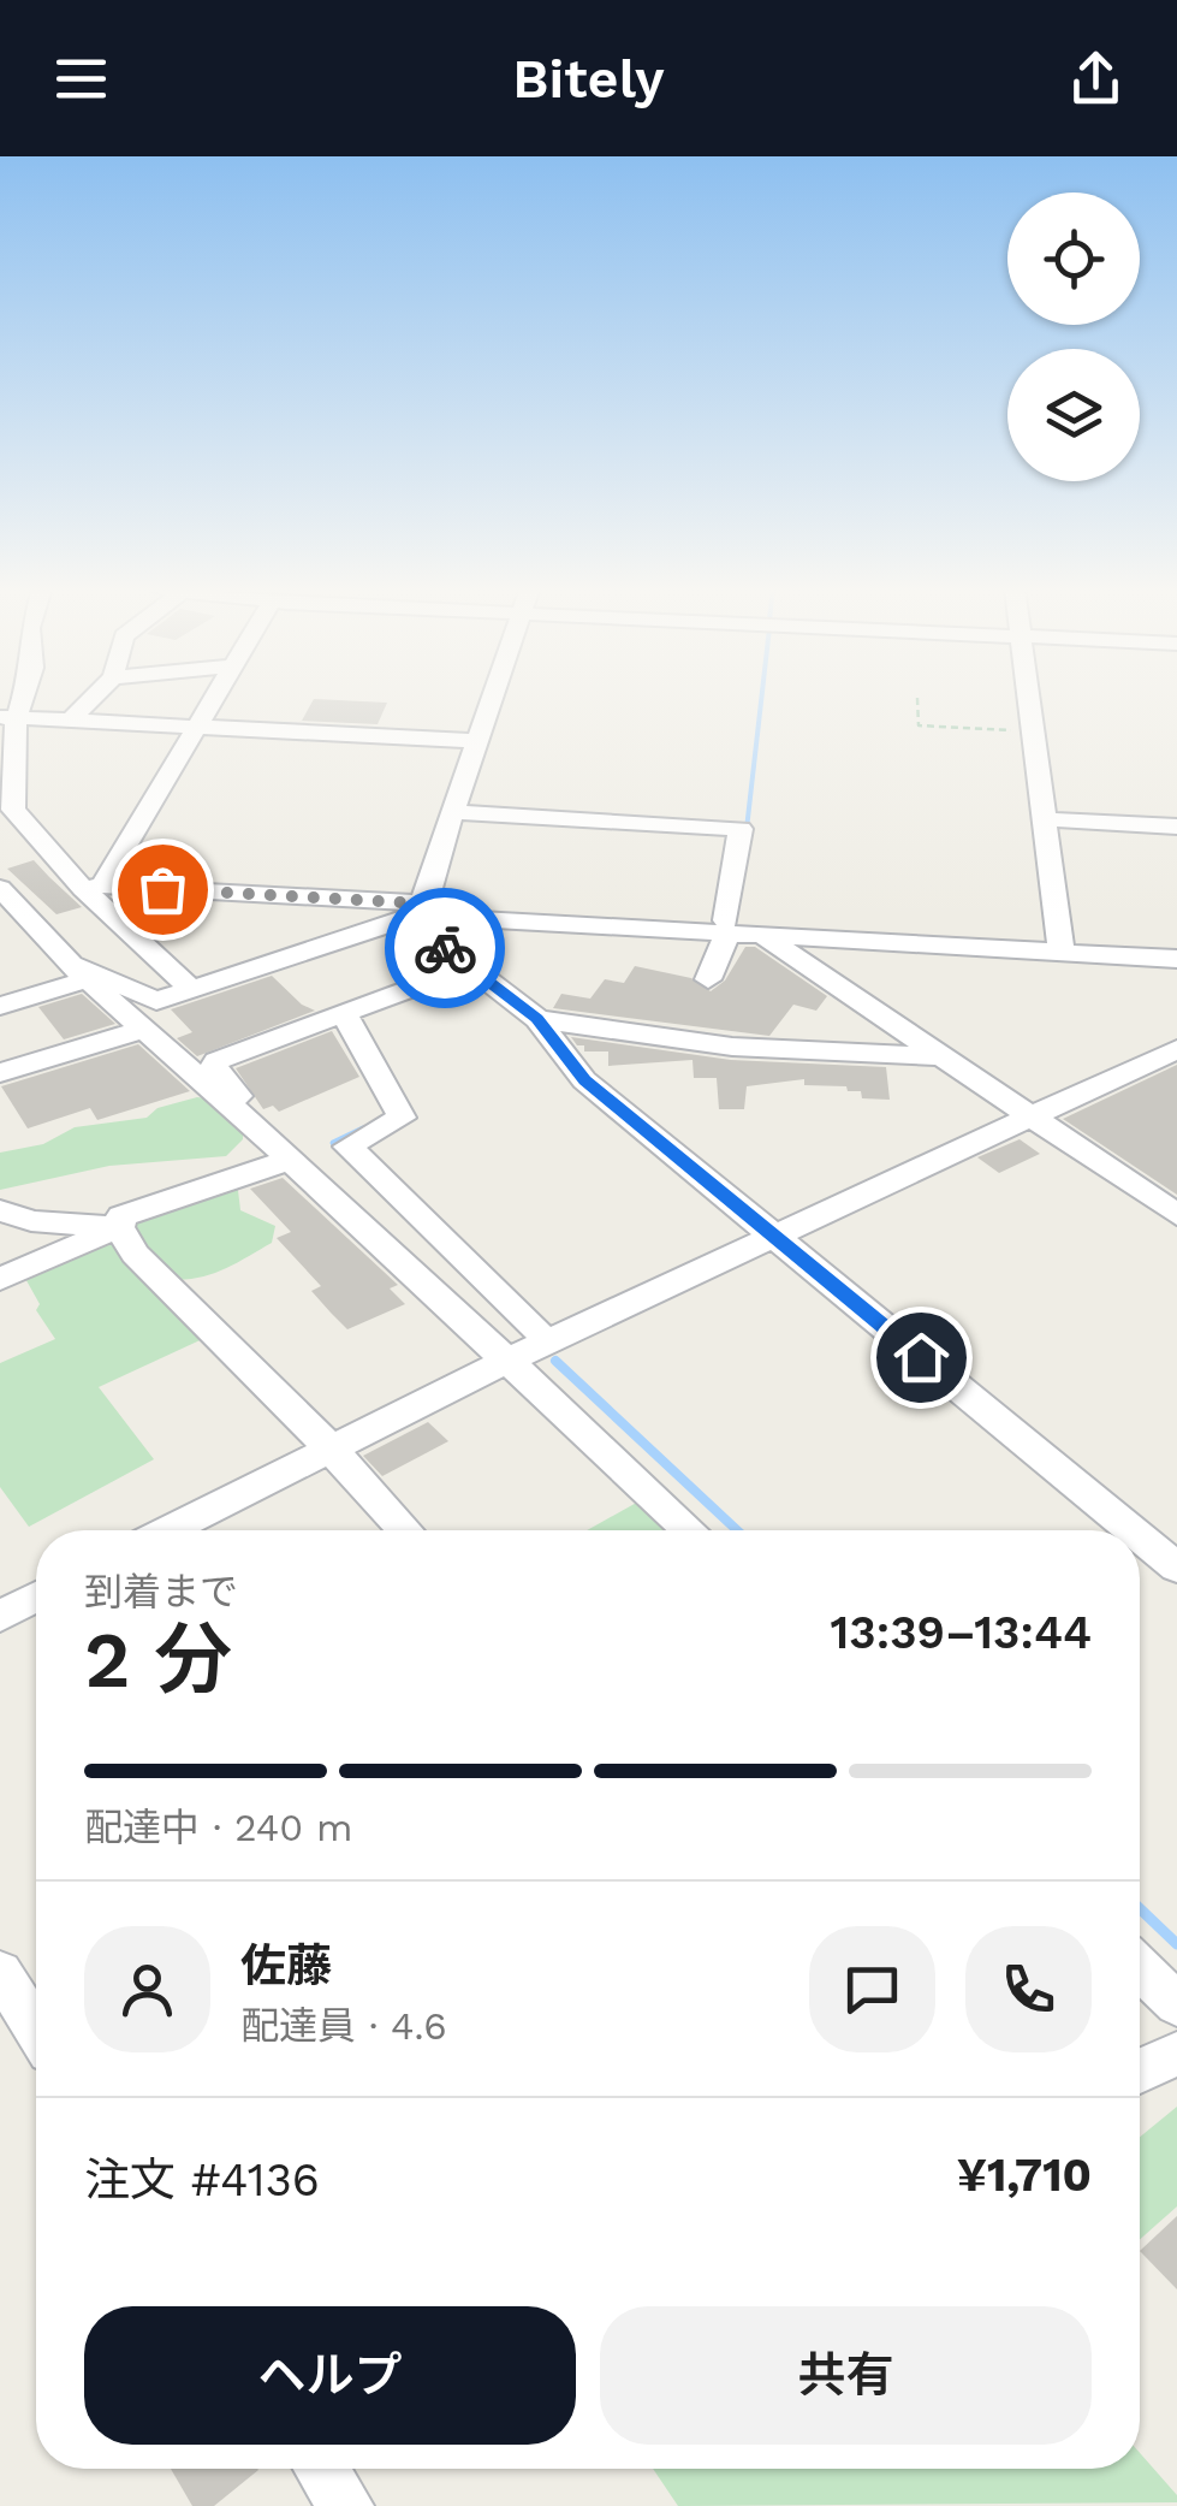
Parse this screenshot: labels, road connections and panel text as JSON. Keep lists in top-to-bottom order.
{
  "page": {
    "header": "Bitely",
    "heading": ["2 分", "到着まで", "13:39–13:44"],
    "panel": [
      "佐藤",
      "配達員 · 4.6",
      "注文 #4136",
      "¥1,710"
    ],
    "bar": "配達中 · 240 m",
    "buttons": ["ヘルプ", "共有"]
  }
}
